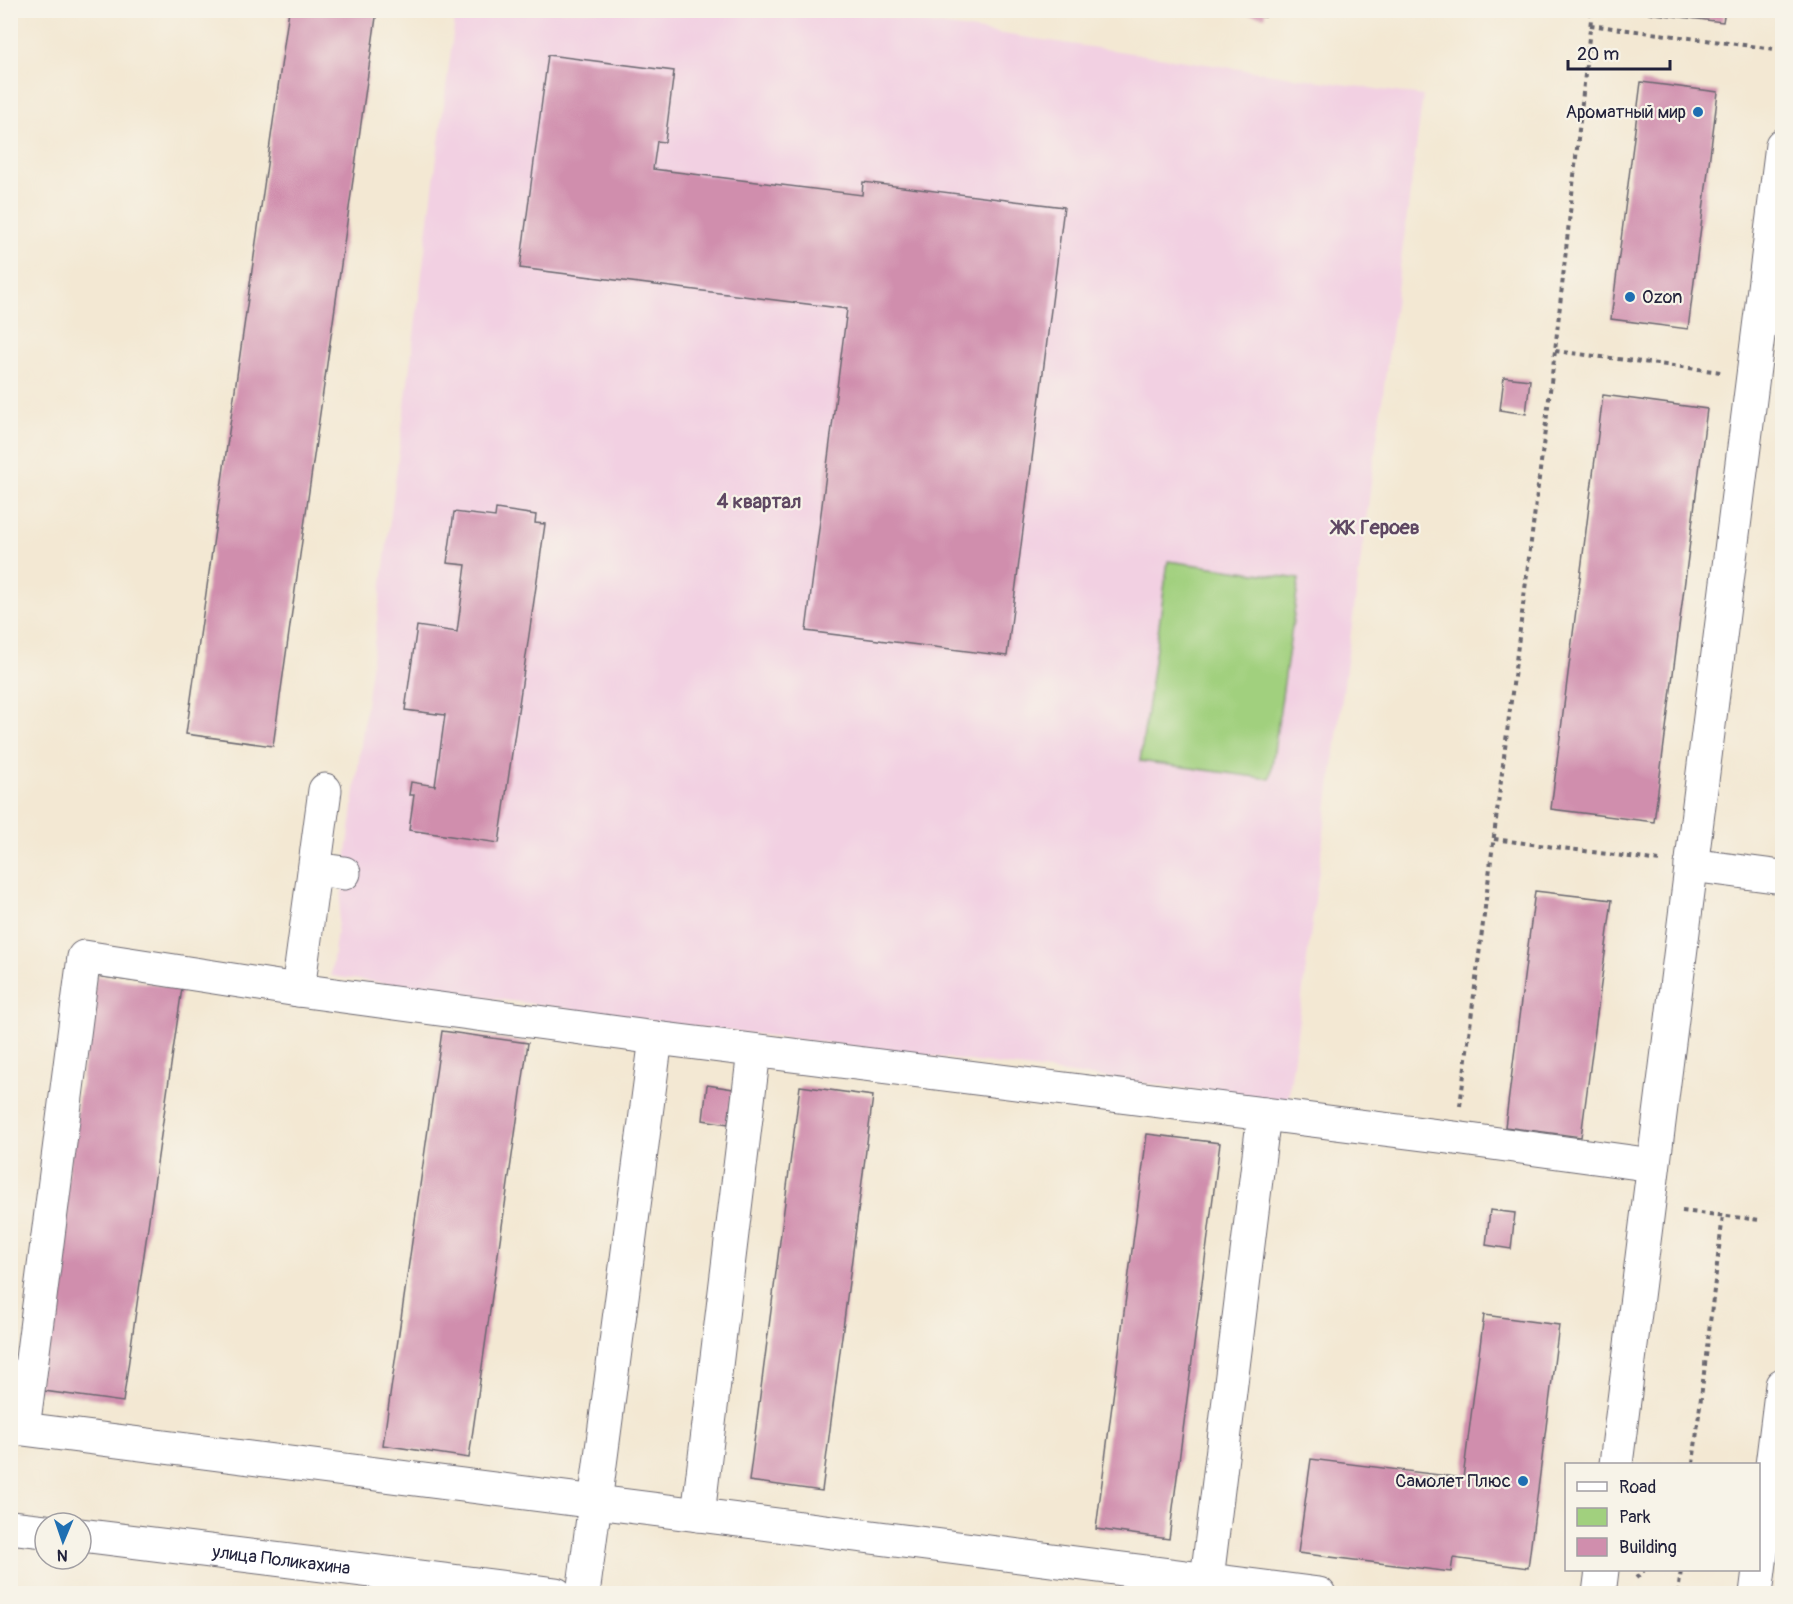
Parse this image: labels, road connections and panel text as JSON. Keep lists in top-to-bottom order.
{
  "streets": {
    "street": ["улица Поликахина"]
  },
  "districts": ["4 квартал", "ЖК Героев"],
  "places": ["Ароматный мир", "Ozon", "Самолет Плюс"],
  "legend": ["Road", "Park", "Building"],
  "scale_bar": "20 m",
  "north": "bottom"
}
